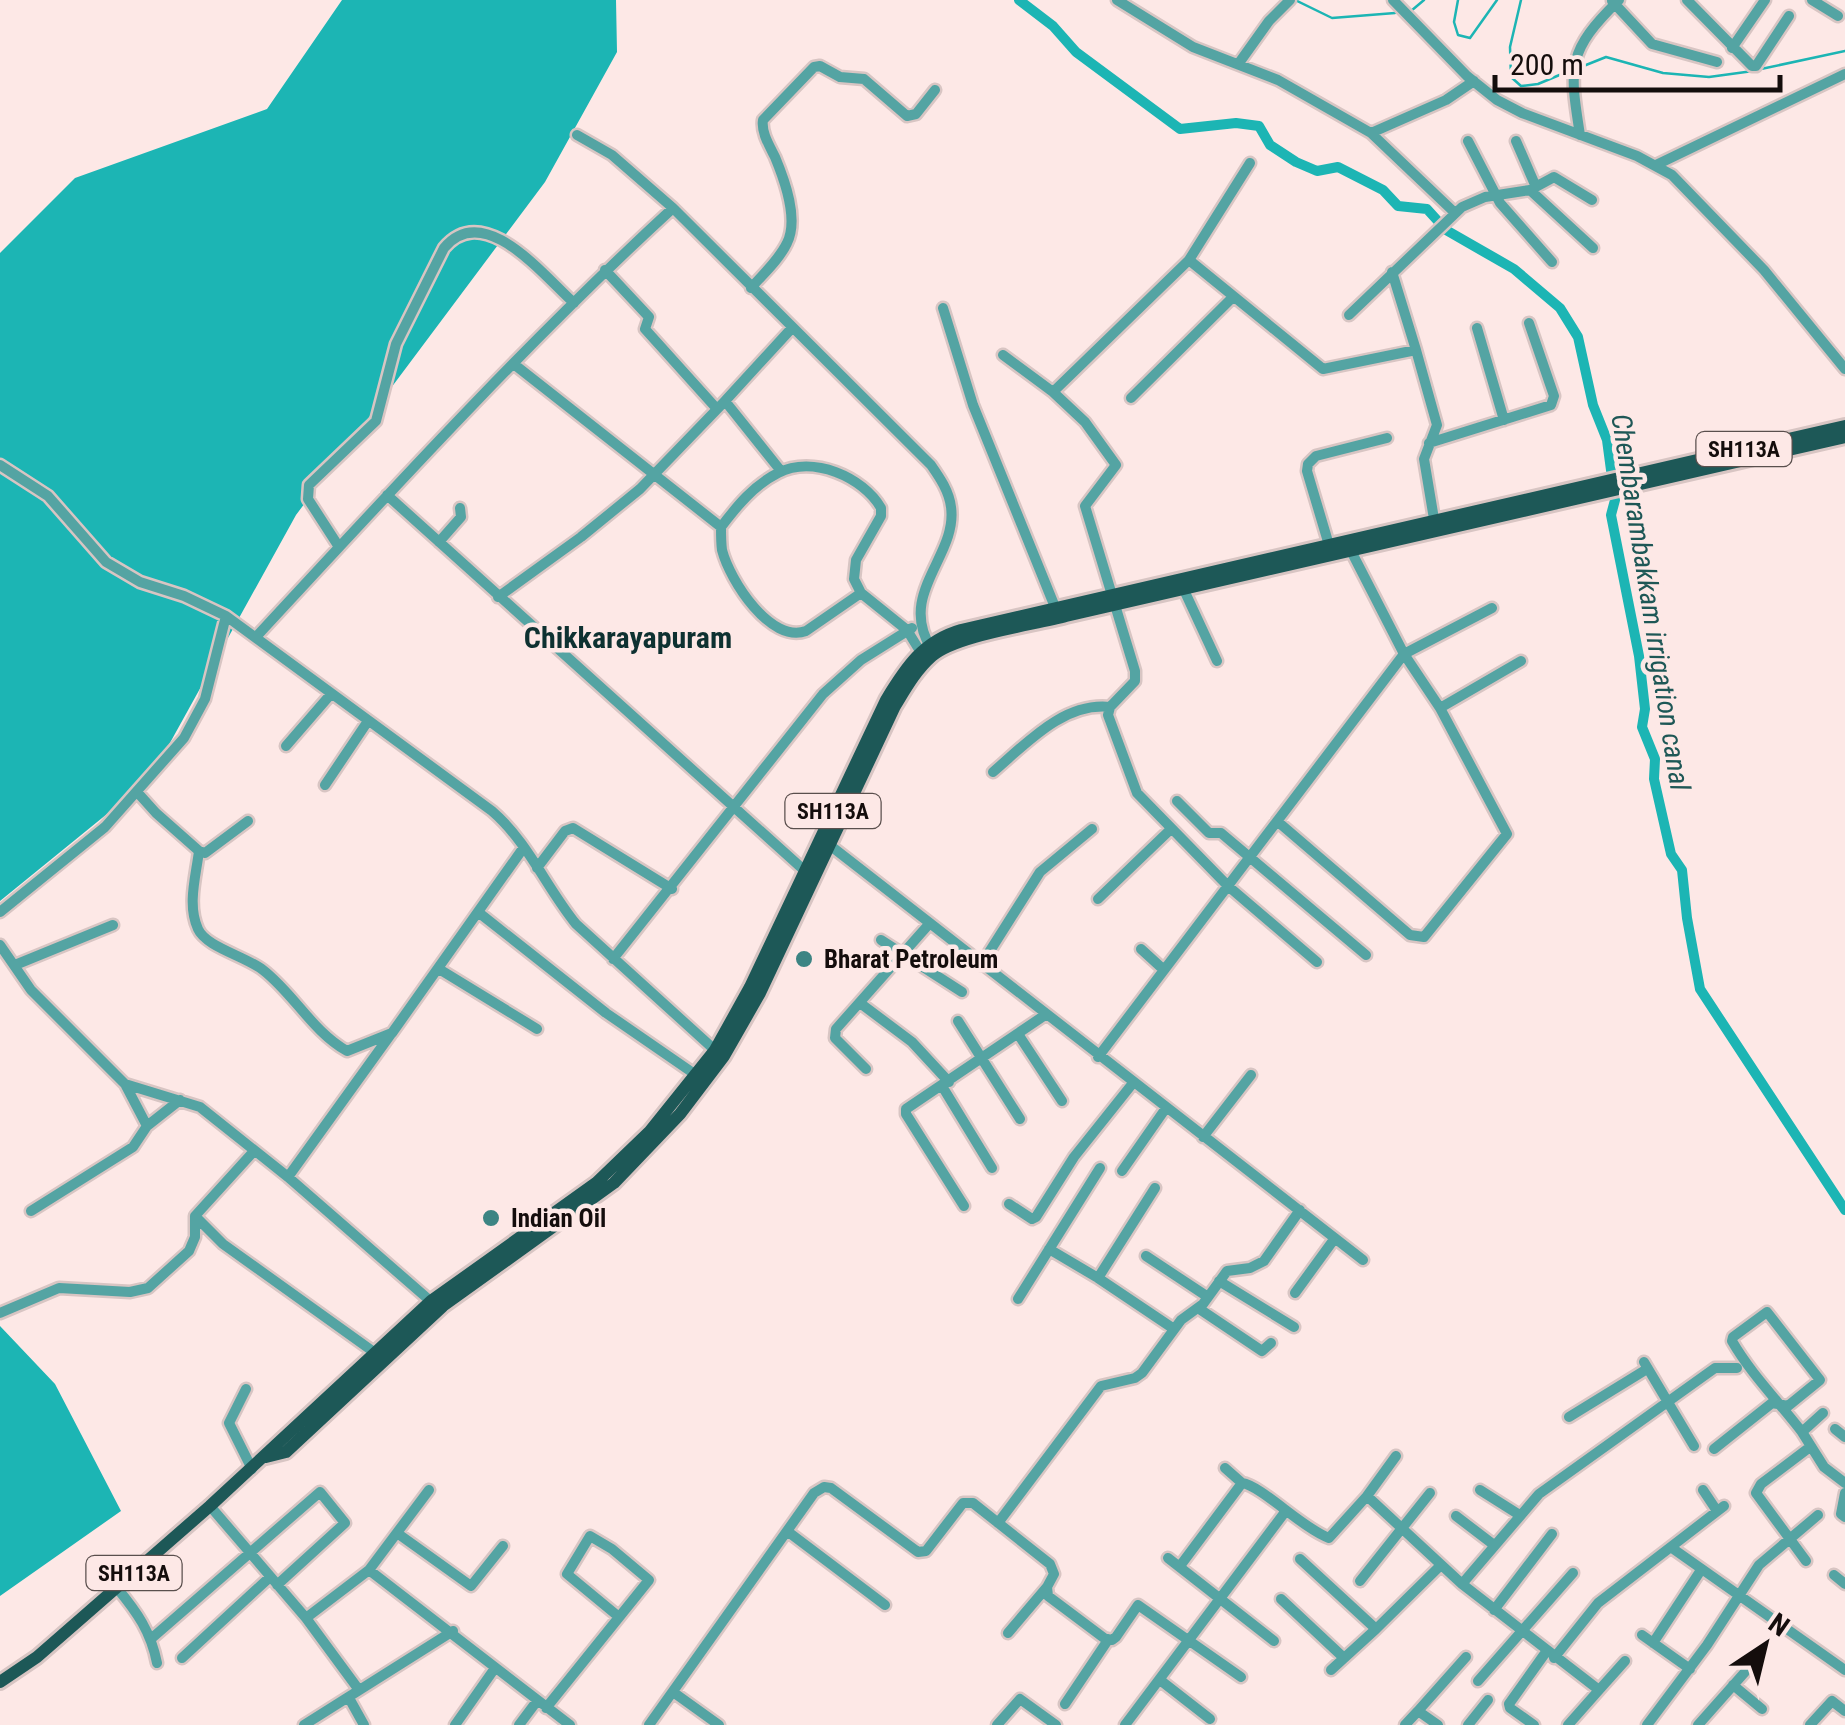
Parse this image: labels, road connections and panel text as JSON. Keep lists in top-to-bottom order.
{
  "streets": {
    "main road": ["SH113A"]
  },
  "districts": ["Chikkarayapuram"],
  "water": ["Chembarambakkam irrigation canal"],
  "places": ["Bharat Petroleum", "Indian Oil"],
  "scale_bar": "200 m",
  "north": "top right"
}
